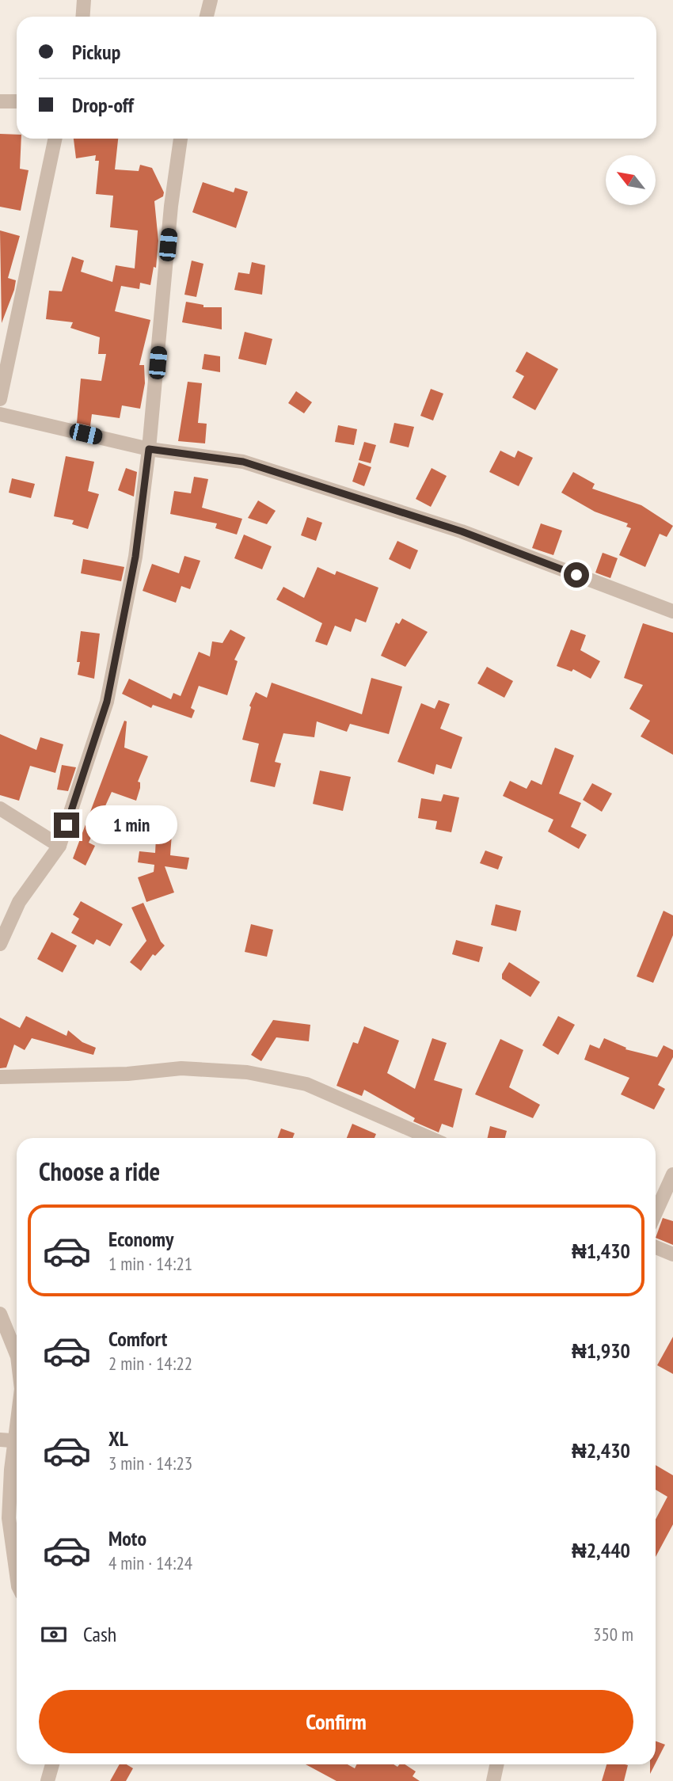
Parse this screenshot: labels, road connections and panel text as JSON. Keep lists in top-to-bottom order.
{
  "north": "top left",
  "page": {
    "banner": ["Pickup", "Drop-off"],
    "bubble": "1 min",
    "heading": "Choose a ride",
    "list": [
      {
        "name": "Economy",
        "note": "1 min · 14:21",
        "value": "₦1,430"
      },
      {
        "name": "Comfort",
        "note": "2 min · 14:22",
        "value": "₦1,930"
      },
      {
        "name": "XL",
        "note": "3 min · 14:23",
        "value": "₦2,430"
      },
      {
        "name": "Moto",
        "note": "4 min · 14:24",
        "value": "₦2,440"
      }
    ],
    "pay": ["Cash", "350 m"],
    "buttons": "Confirm"
  }
}
